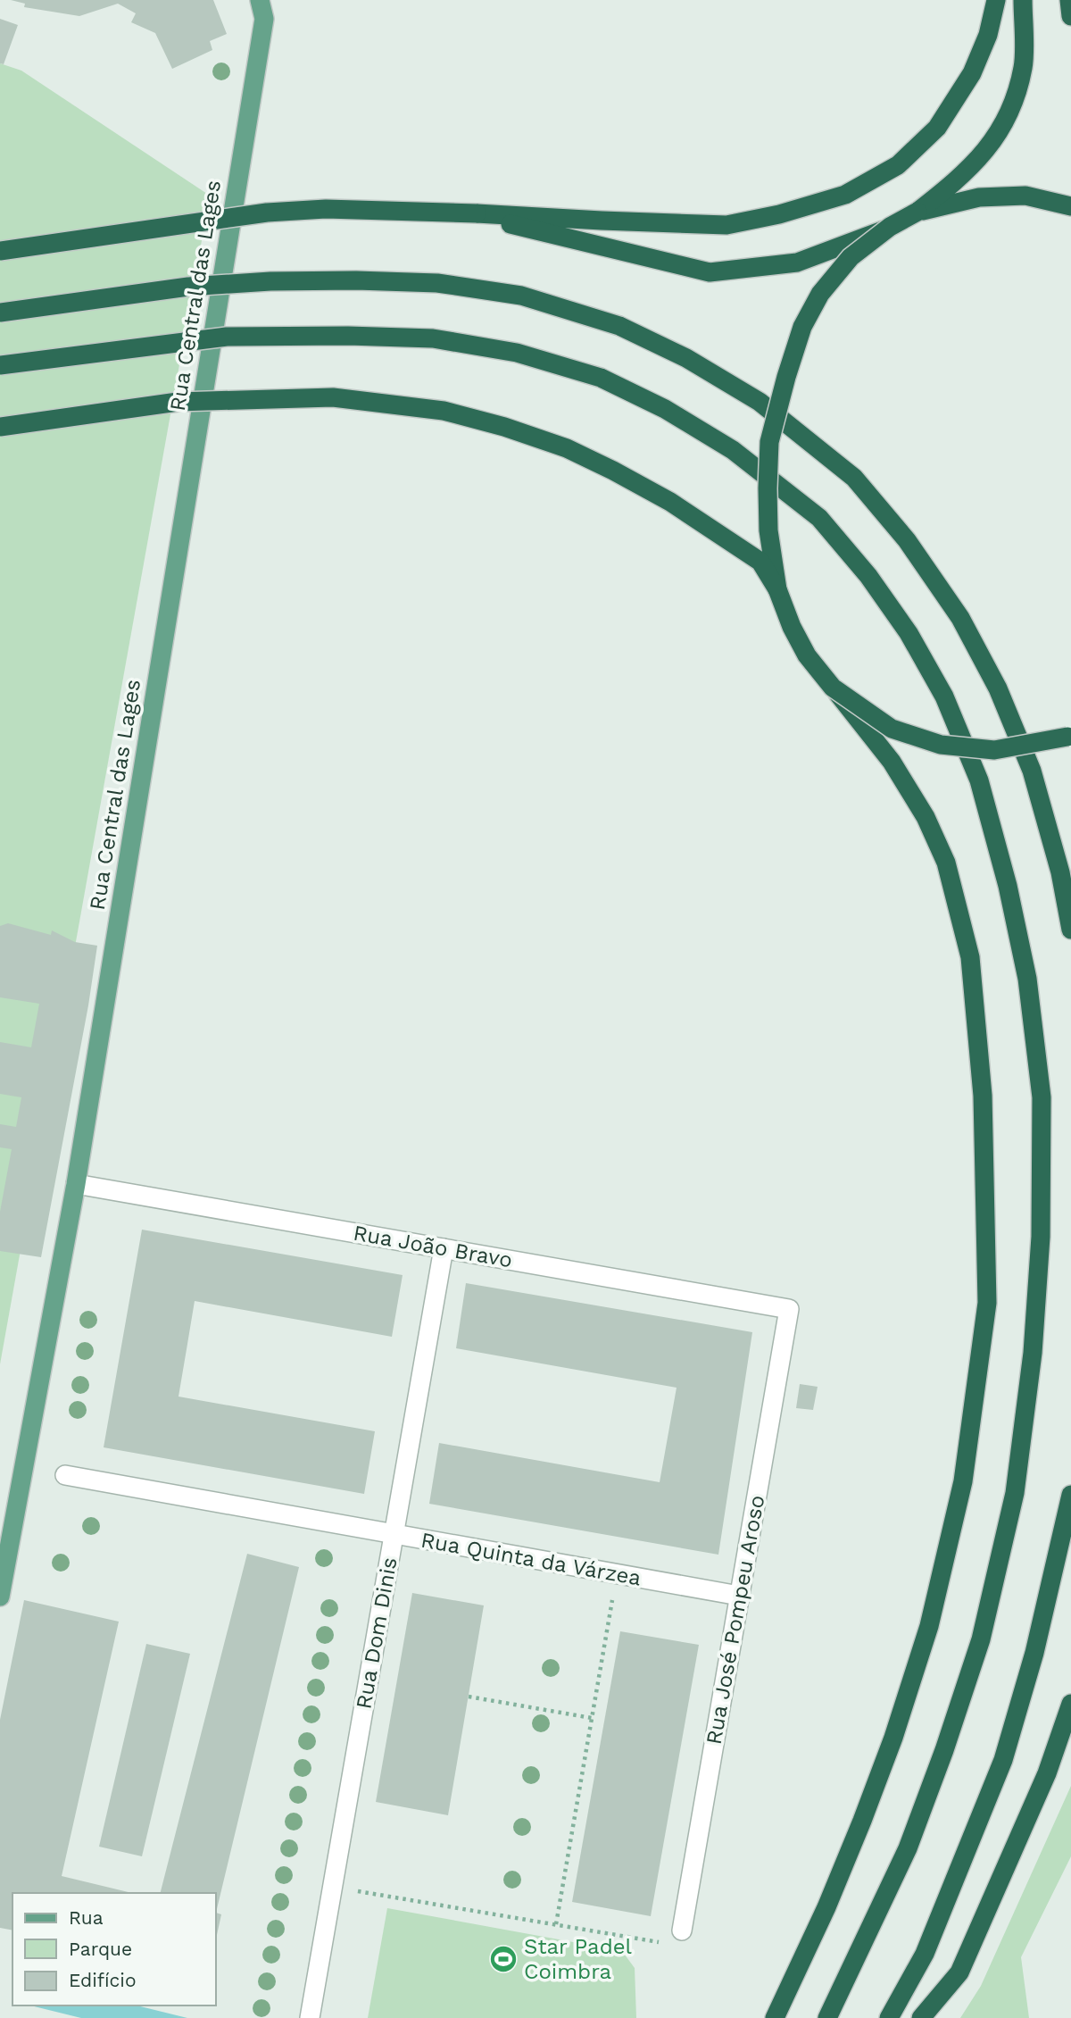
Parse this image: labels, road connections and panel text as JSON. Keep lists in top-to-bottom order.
{
  "streets": {
    "main road": ["Rua Central das Lages"],
    "street": [
      "Rua João Bravo",
      "Rua Quinta da Várzea",
      "Rua José Pompeu Aroso",
      "Rua Dom Dinis"
    ]
  },
  "crossings": [
    ["Rua Central das Lages", "Rua João Bravo"],
    ["Rua João Bravo", "Rua José Pompeu Aroso"],
    ["Rua João Bravo", "Rua Dom Dinis"],
    ["Rua Quinta da Várzea", "Rua José Pompeu Aroso"],
    ["Rua Quinta da Várzea", "Rua Dom Dinis"]
  ],
  "places": {
    "sports": ["Star Padel Coimbra"]
  },
  "legend": ["Rua", "Parque", "Edifício"]
}
